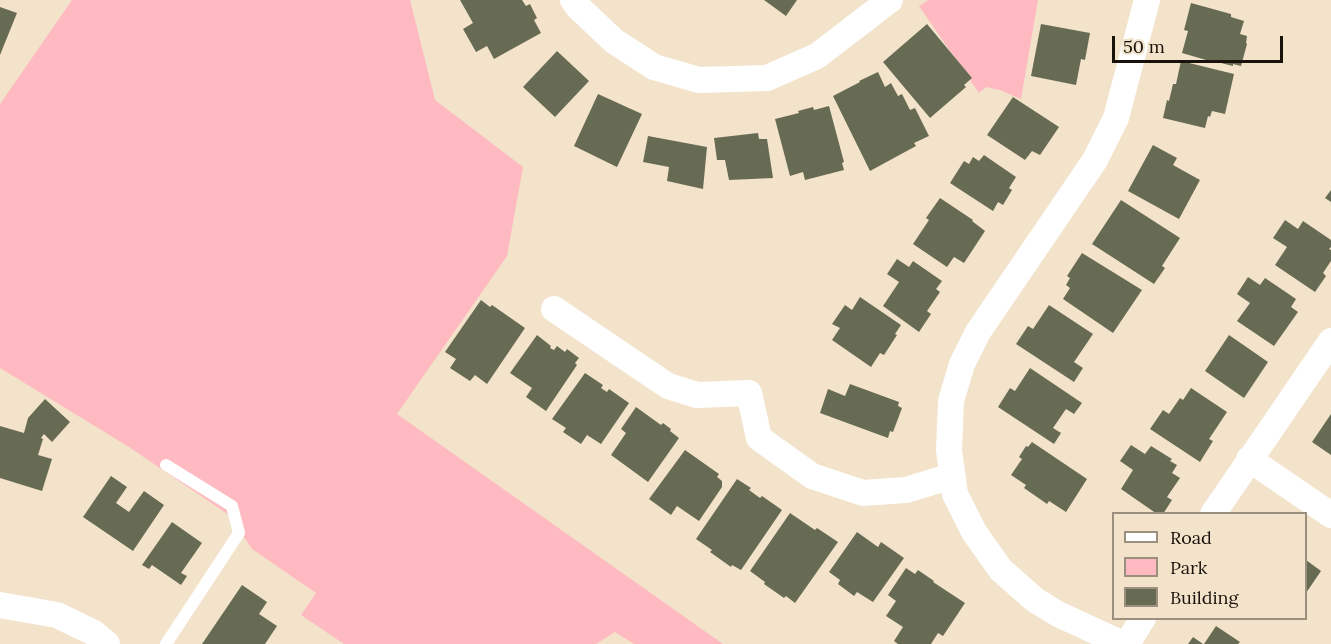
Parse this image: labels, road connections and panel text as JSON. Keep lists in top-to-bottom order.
{
  "legend": ["Road", "Park", "Building"],
  "scale_bar": "50 m"
}
